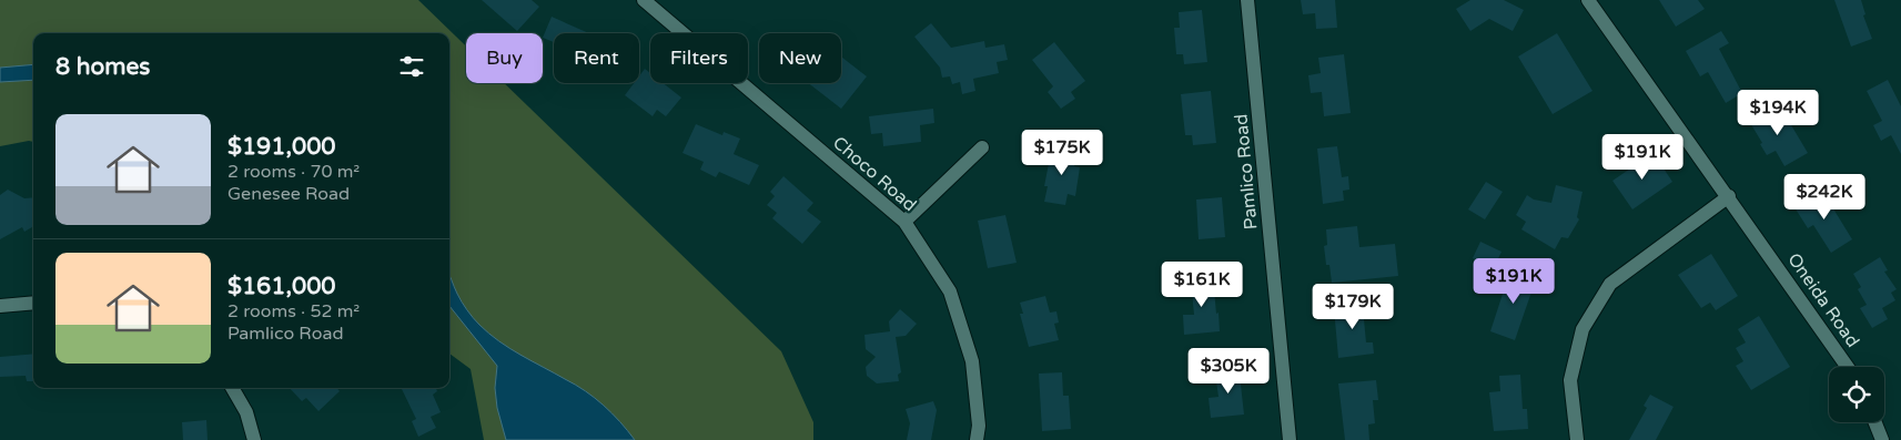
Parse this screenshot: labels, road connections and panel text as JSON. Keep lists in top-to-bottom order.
{
  "streets": {
    "street": ["Pamlico Road", "Choco Road", "Oneida Road"]
  },
  "page": {
    "chip": [
      "Buy",
      "Rent",
      "Filters",
      "New"
    ],
    "heading": "8 homes",
    "price": [
      "$194K",
      "$175K",
      "$191K",
      "$242K",
      "$191K",
      "$161K",
      "$179K",
      "$305K"
    ],
    "list": [
      {
        "name": "$191,000",
        "note": "2 rooms · 70 m² · Genesee Road"
      },
      {
        "name": "$161,000",
        "note": "2 rooms · 52 m² · Pamlico Road"
      }
    ]
  }
}
